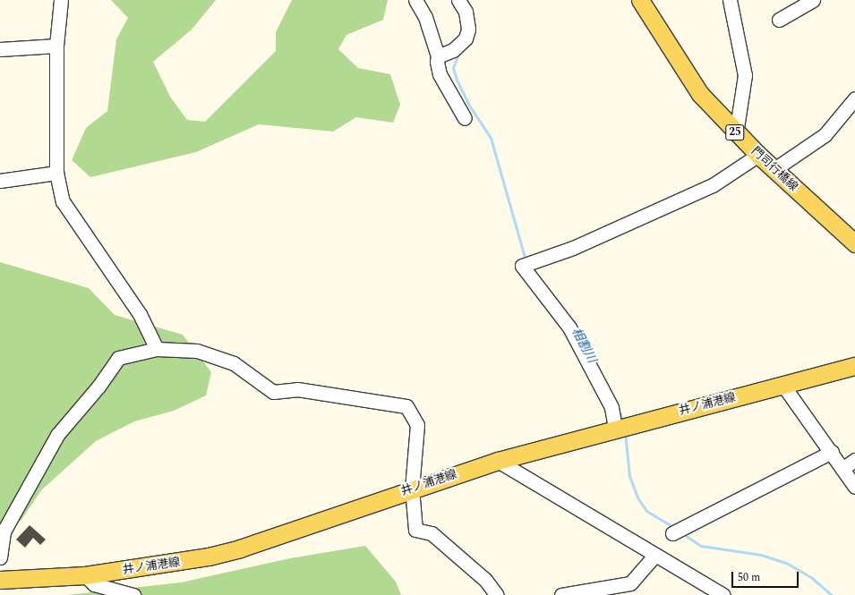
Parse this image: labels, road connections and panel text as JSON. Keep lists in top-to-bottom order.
{
  "streets": {
    "main road": ["25", "門司行橋線", "井ノ浦港線"]
  },
  "water": ["相割川"],
  "scale_bar": "50 m"
}
